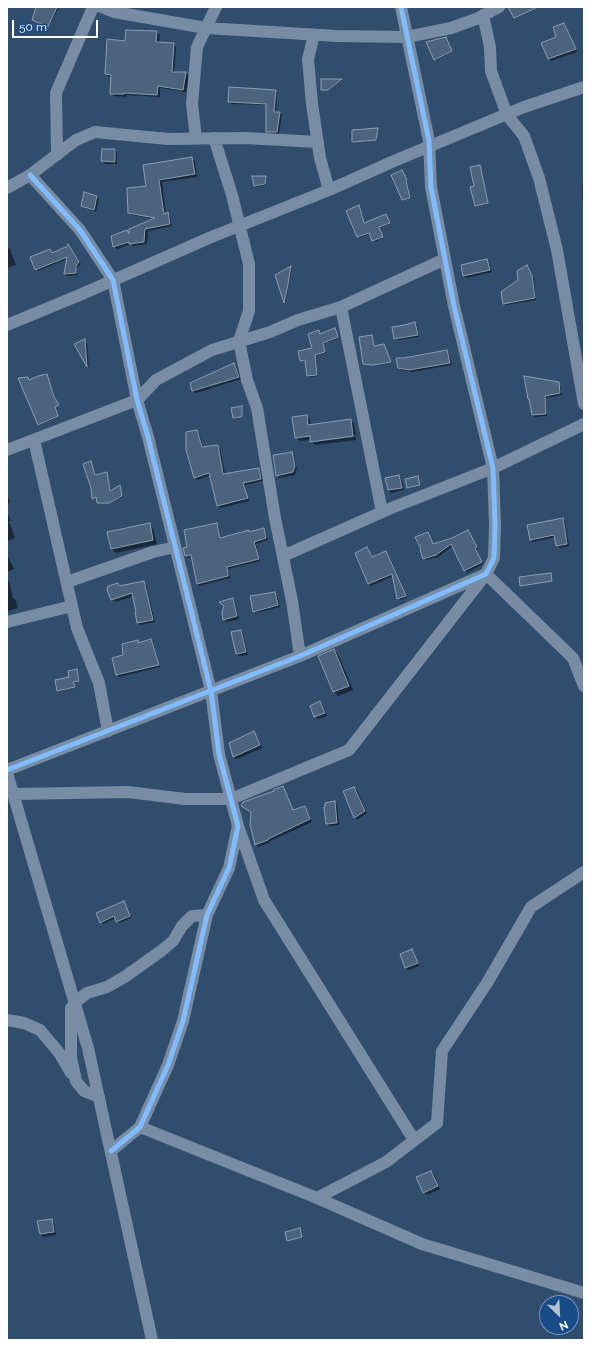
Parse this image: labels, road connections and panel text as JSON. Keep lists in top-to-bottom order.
{
  "scale_bar": "50 m",
  "north": "bottom right"
}
